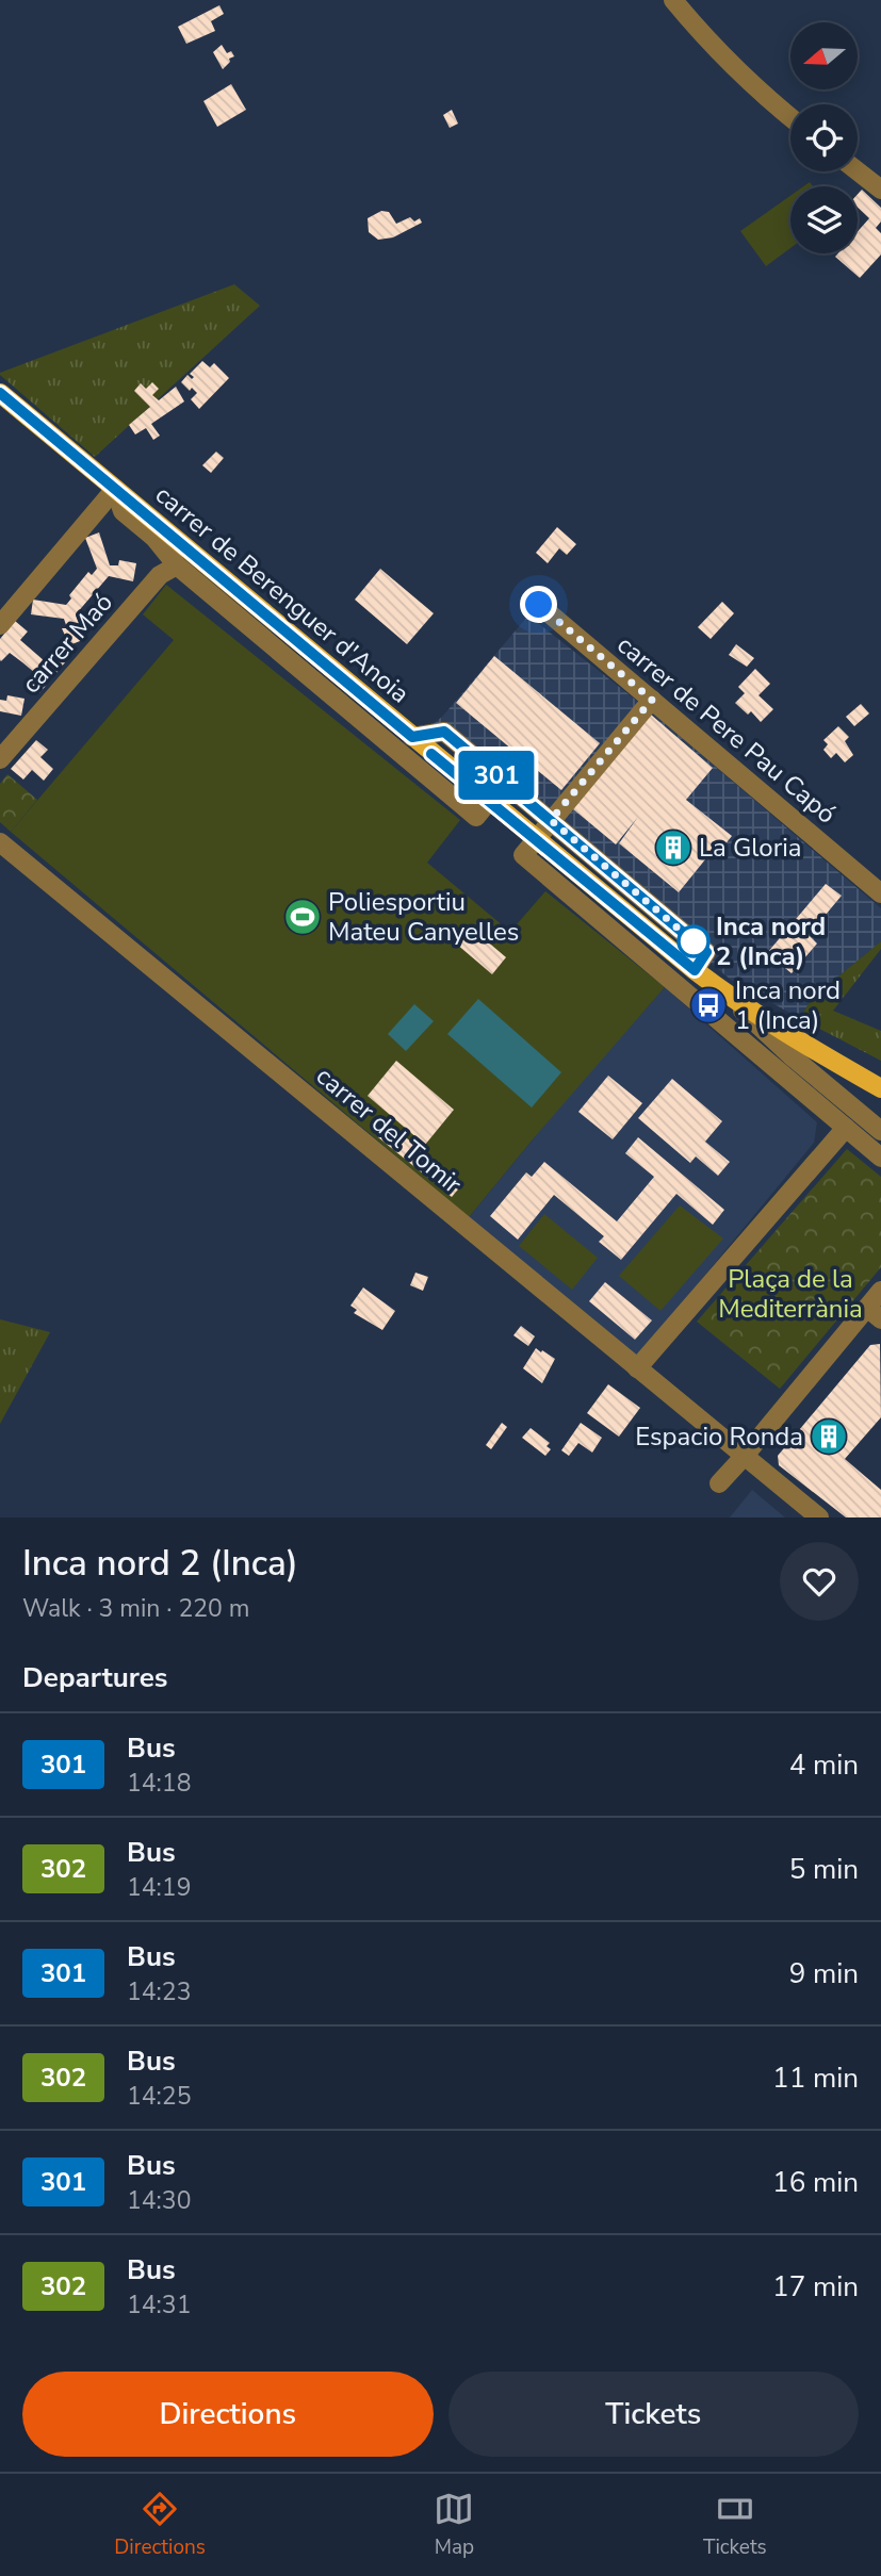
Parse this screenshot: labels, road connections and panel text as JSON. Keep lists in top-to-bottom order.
{
  "streets": {
    "main road": ["carrer de Berenguer d'Anoia"],
    "street": ["carrer Maó", "carrer de Pere Pau Capó", "carrer del Tomir"]
  },
  "parks": ["Plaça de la Mediterrània"],
  "places": {
    "building": ["La Gloria", "Espacio Ronda"],
    "sports": ["Poliesportiu Mateu Canyelles"],
    "other": ["Inca nord 2 (Inca)"],
    "bus stop": ["Inca nord 1 (Inca)"]
  },
  "lines": ["bus line 301"],
  "north": "left",
  "page": {
    "on_map": "301",
    "heading": [
      ["Inca nord 2 (Inca)", "Walk · 3 min · 220 m"],
      "Departures"
    ],
    "list": [
      {
        "mark": "301",
        "name": "Bus",
        "note": "14:18",
        "value": "4 min"
      },
      {
        "mark": "302",
        "name": "Bus",
        "note": "14:19",
        "value": "5 min"
      },
      {
        "mark": "301",
        "name": "Bus",
        "note": "14:23",
        "value": "9 min"
      },
      {
        "mark": "302",
        "name": "Bus",
        "note": "14:25",
        "value": "11 min"
      },
      {
        "mark": "301",
        "name": "Bus",
        "note": "14:30",
        "value": "16 min"
      },
      {
        "mark": "302",
        "name": "Bus",
        "note": "14:31",
        "value": "17 min"
      }
    ],
    "buttons": ["Directions", "Tickets"],
    "tabs": ["Directions", "Map", "Tickets"]
  }
}
